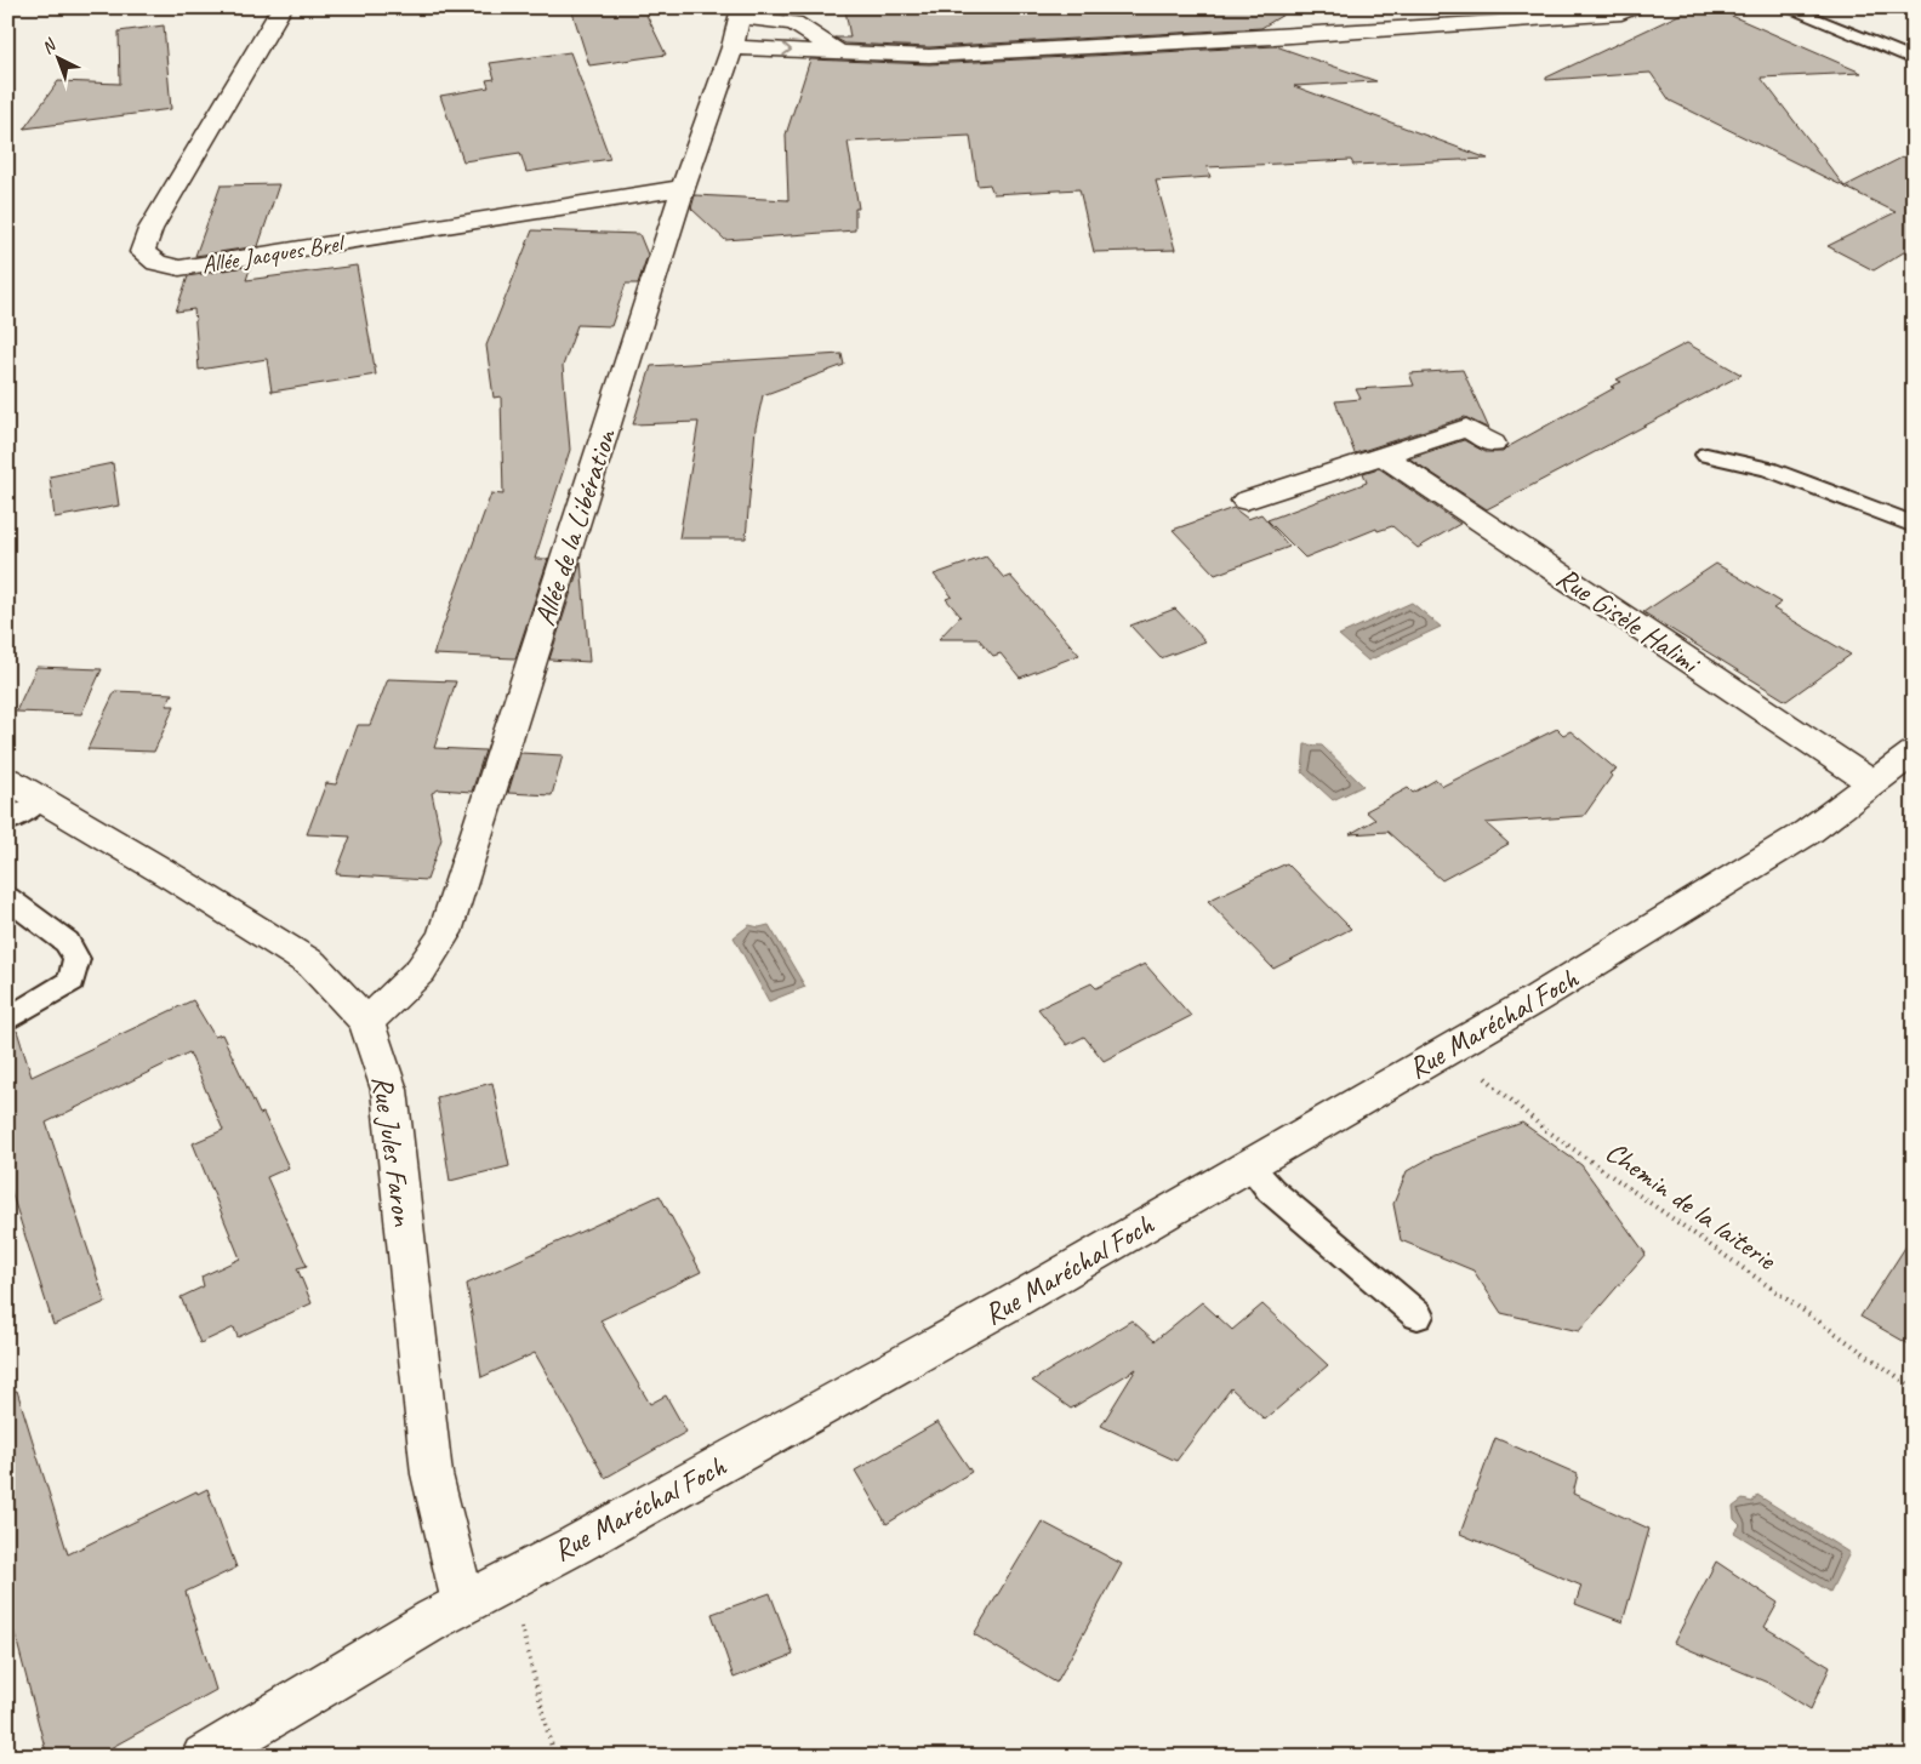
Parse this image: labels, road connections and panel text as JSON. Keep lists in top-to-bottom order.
{
  "streets": {
    "street": [
      "Allée Jacques Brel",
      "Allée de la Libération",
      "Rue Gisèle Halimi",
      "Rue Maréchal Foch",
      "Rue Jules Faron"
    ],
    "path": ["Chemin de la laiterie"]
  },
  "crossings": [
    ["Allée Jacques Brel", "Allée de la Libération"],
    ["Allée de la Libération", "Rue Jules Faron"],
    ["Rue Gisèle Halimi", "Rue Maréchal Foch"],
    ["Rue Maréchal Foch", "Rue Jules Faron"],
    ["Rue Maréchal Foch", "Chemin de la laiterie"]
  ],
  "north": "top left"
}
